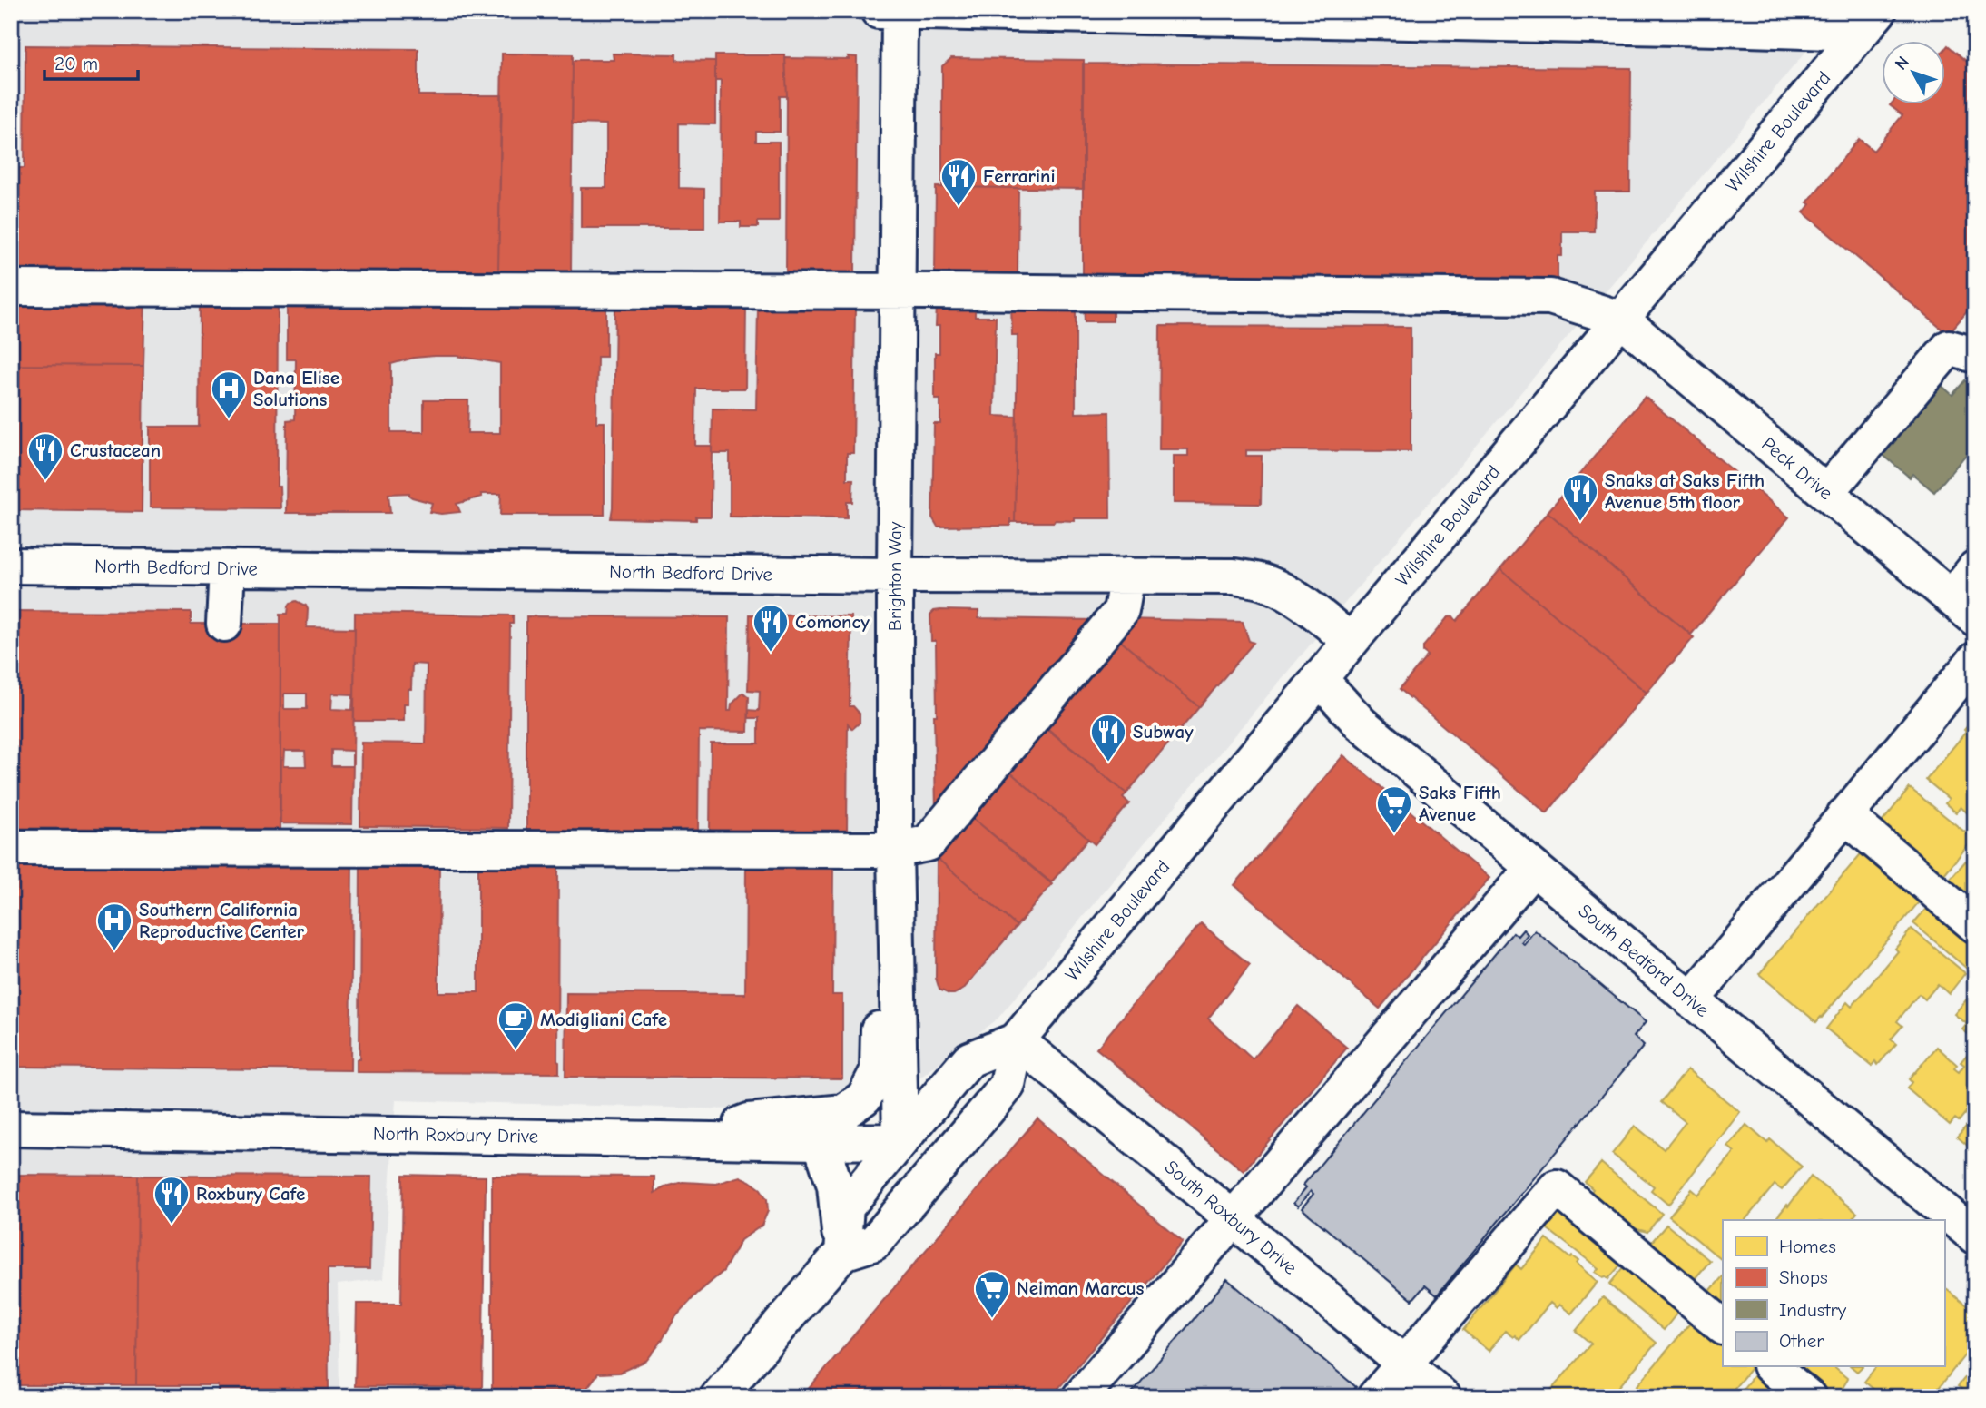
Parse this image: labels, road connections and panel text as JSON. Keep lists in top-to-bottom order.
{
  "streets": {
    "street": [
      "Wilshire Boulevard",
      "Peck Drive",
      "North Bedford Drive",
      "Brighton Way",
      "South Bedford Drive",
      "North Roxbury Drive",
      "South Roxbury Drive"
    ]
  },
  "crossings": [
    ["Wilshire Boulevard", "Peck Drive"],
    ["Wilshire Boulevard", "North Bedford Drive"],
    ["Wilshire Boulevard", "Brighton Way"],
    ["Wilshire Boulevard", "South Bedford Drive"],
    ["Wilshire Boulevard", "North Roxbury Drive"],
    ["Wilshire Boulevard", "South Roxbury Drive"],
    ["North Bedford Drive", "Brighton Way"],
    ["Brighton Way", "North Roxbury Drive"]
  ],
  "places": {
    "restaurant": [
      "Ferrarini",
      "Crustacean",
      "Snaks at Saks Fifth Avenue 5th floor",
      "Comoncy",
      "Subway",
      "Roxbury Cafe"
    ],
    "hospital": ["Dana Elise Solutions", "Southern California Reproductive Center"],
    "supermarket": ["Saks Fifth Avenue", "Neiman Marcus"],
    "cafe": ["Modigliani Cafe"]
  },
  "legend": [
    "Homes",
    "Shops",
    "Industry",
    "Other"
  ],
  "scale_bar": "20 m",
  "north": "top left"
}
